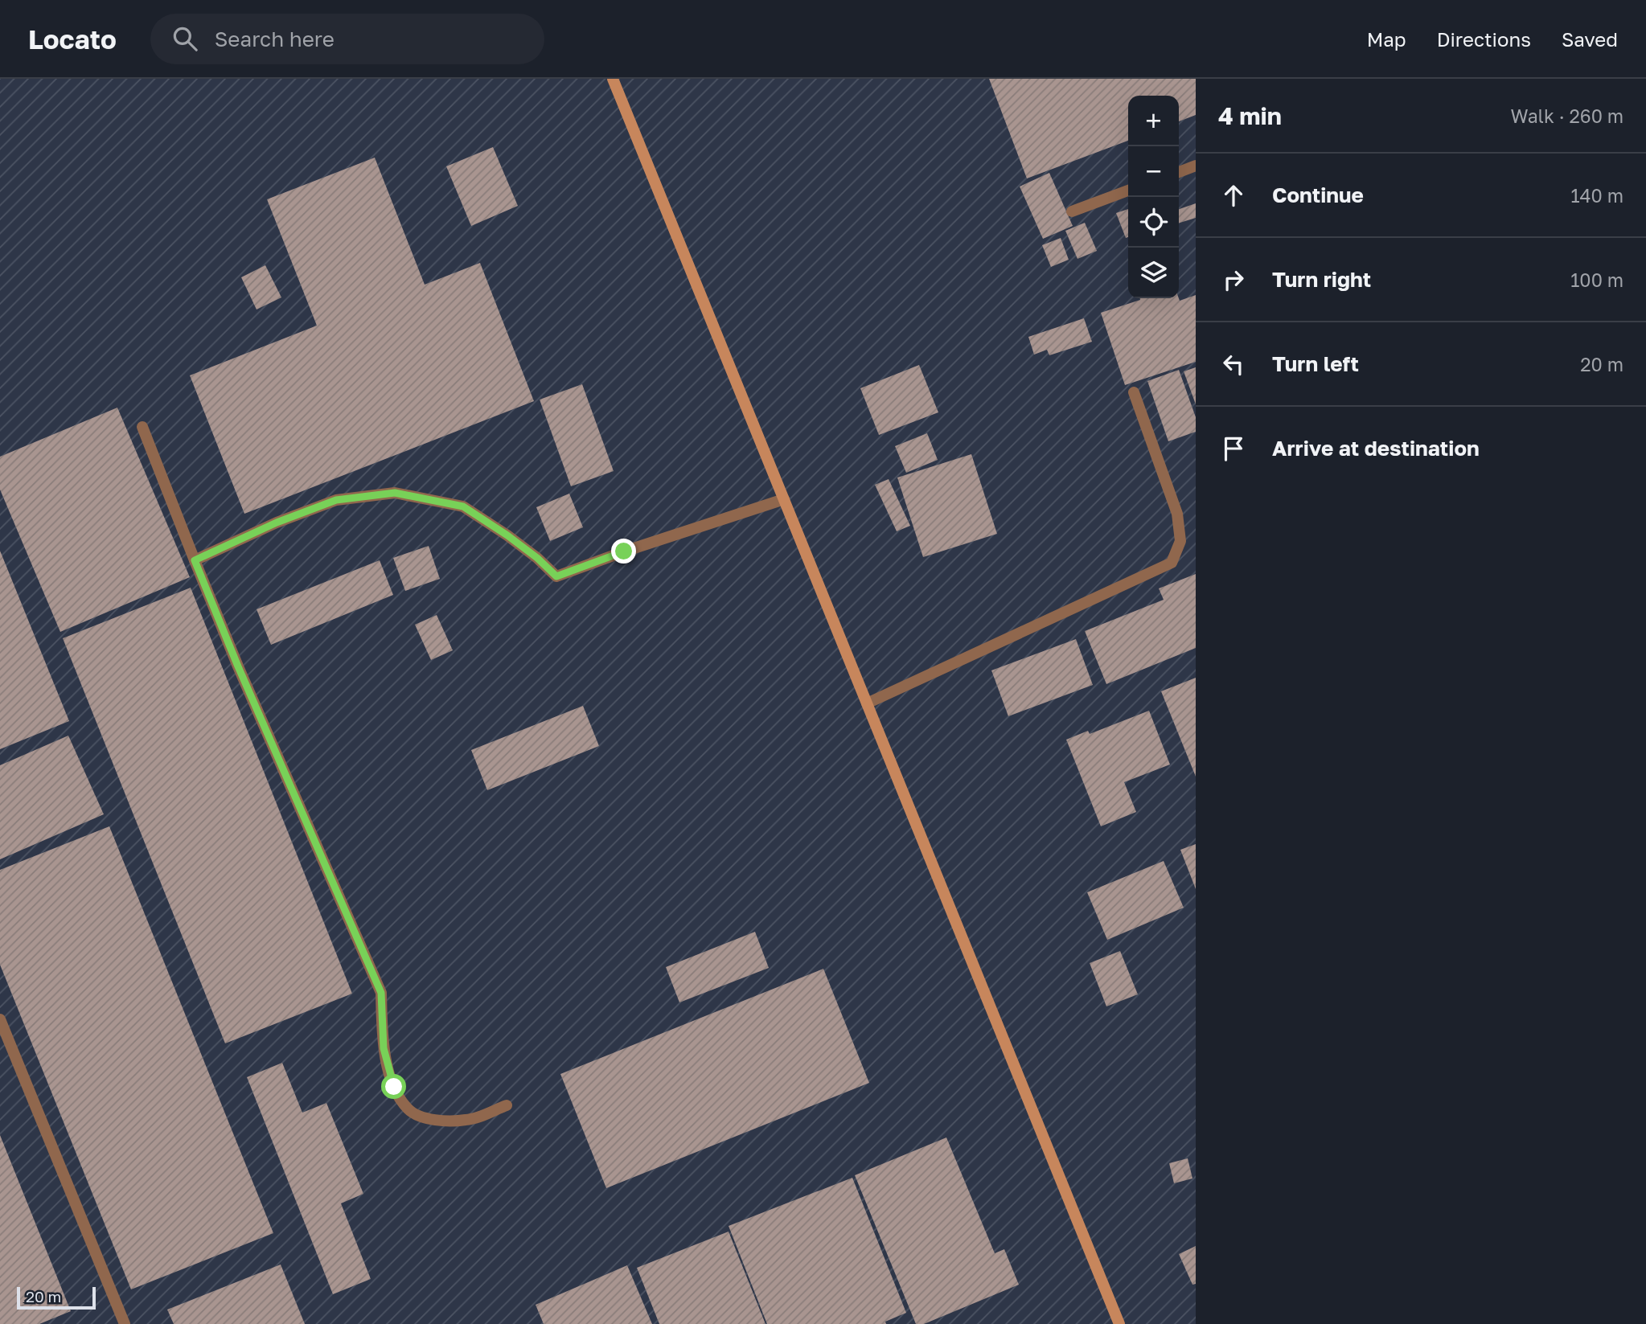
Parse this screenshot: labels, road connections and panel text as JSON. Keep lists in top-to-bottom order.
{
  "scale_bar": "20 m",
  "page": {
    "header": "Locato",
    "search": "Search here",
    "nav": ["Map", "Directions", "Saved"],
    "heading": ["4 min", "Walk · 260 m"],
    "map_buttons": ["+", "−"],
    "list": [
      ["Continue", "140 m"],
      ["Turn right", "100 m"],
      ["Turn left", "20 m"],
      "Arrive at destination"
    ],
    "scale": "20 m"
  }
}
